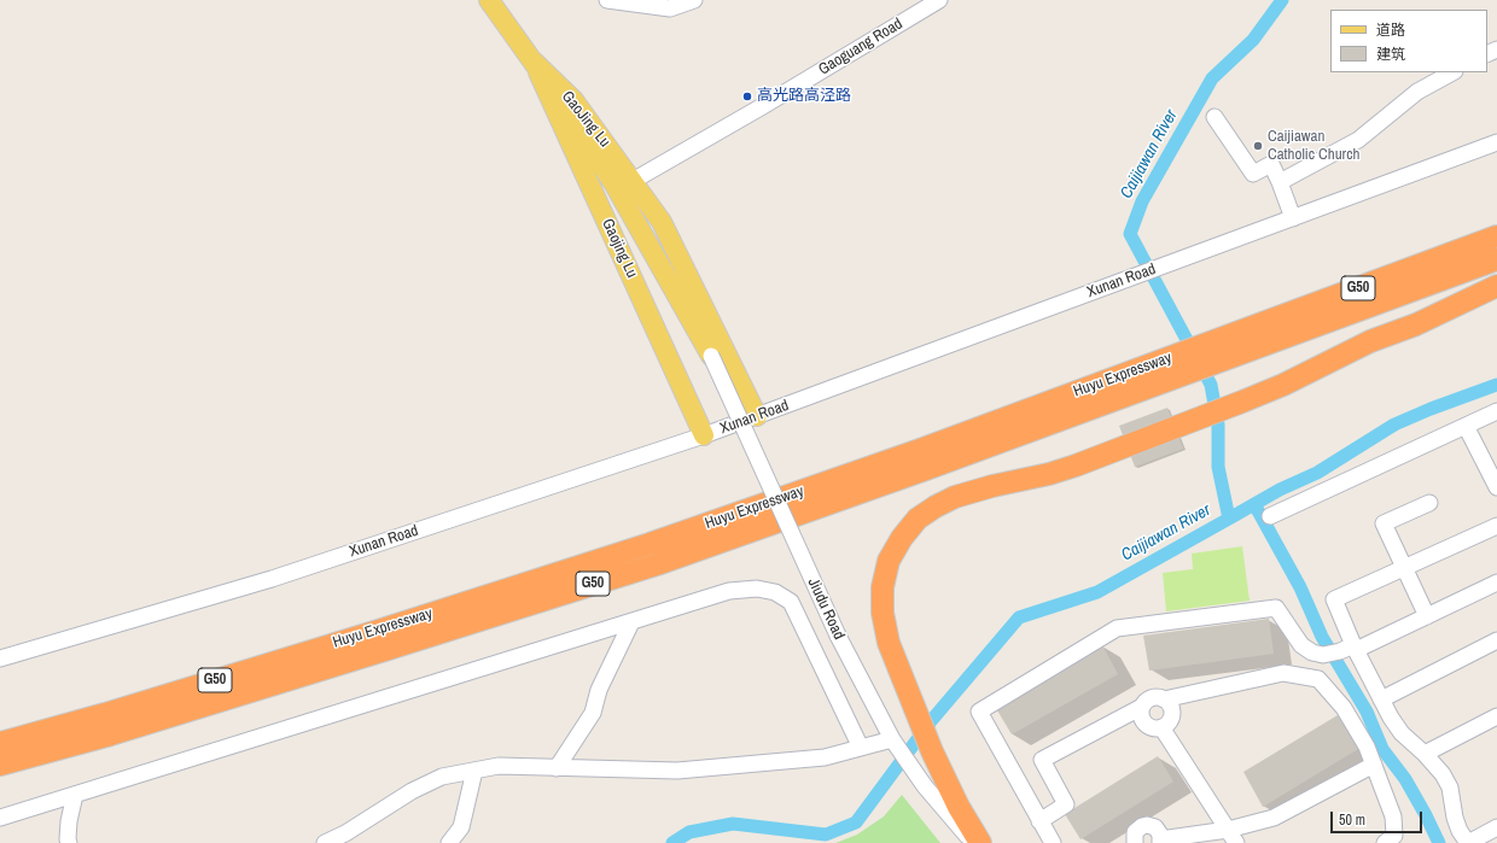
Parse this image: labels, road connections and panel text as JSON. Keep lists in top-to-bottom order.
{
  "streets": {
    "highway": ["G50", "Huyu Expressway"],
    "main road": ["GaoJing Lu", "Gaojing Lu"],
    "street": ["Gaoguang Road", "Xunan Road", "Jiudu Road"]
  },
  "crossings": [
    ["Gaoguang Road", "GaoJing Lu"],
    ["GaoJing Lu", "Gaojing Lu"],
    ["GaoJing Lu", "Xunan Road"],
    ["Gaojing Lu", "Xunan Road"],
    ["Gaojing Lu", "Jiudu Road"]
  ],
  "water": ["Caijiawan River"],
  "places": ["高光路高泾路", "Caijiawan Catholic Church"],
  "legend": ["道路", "建筑"],
  "scale_bar": "50 m"
}
